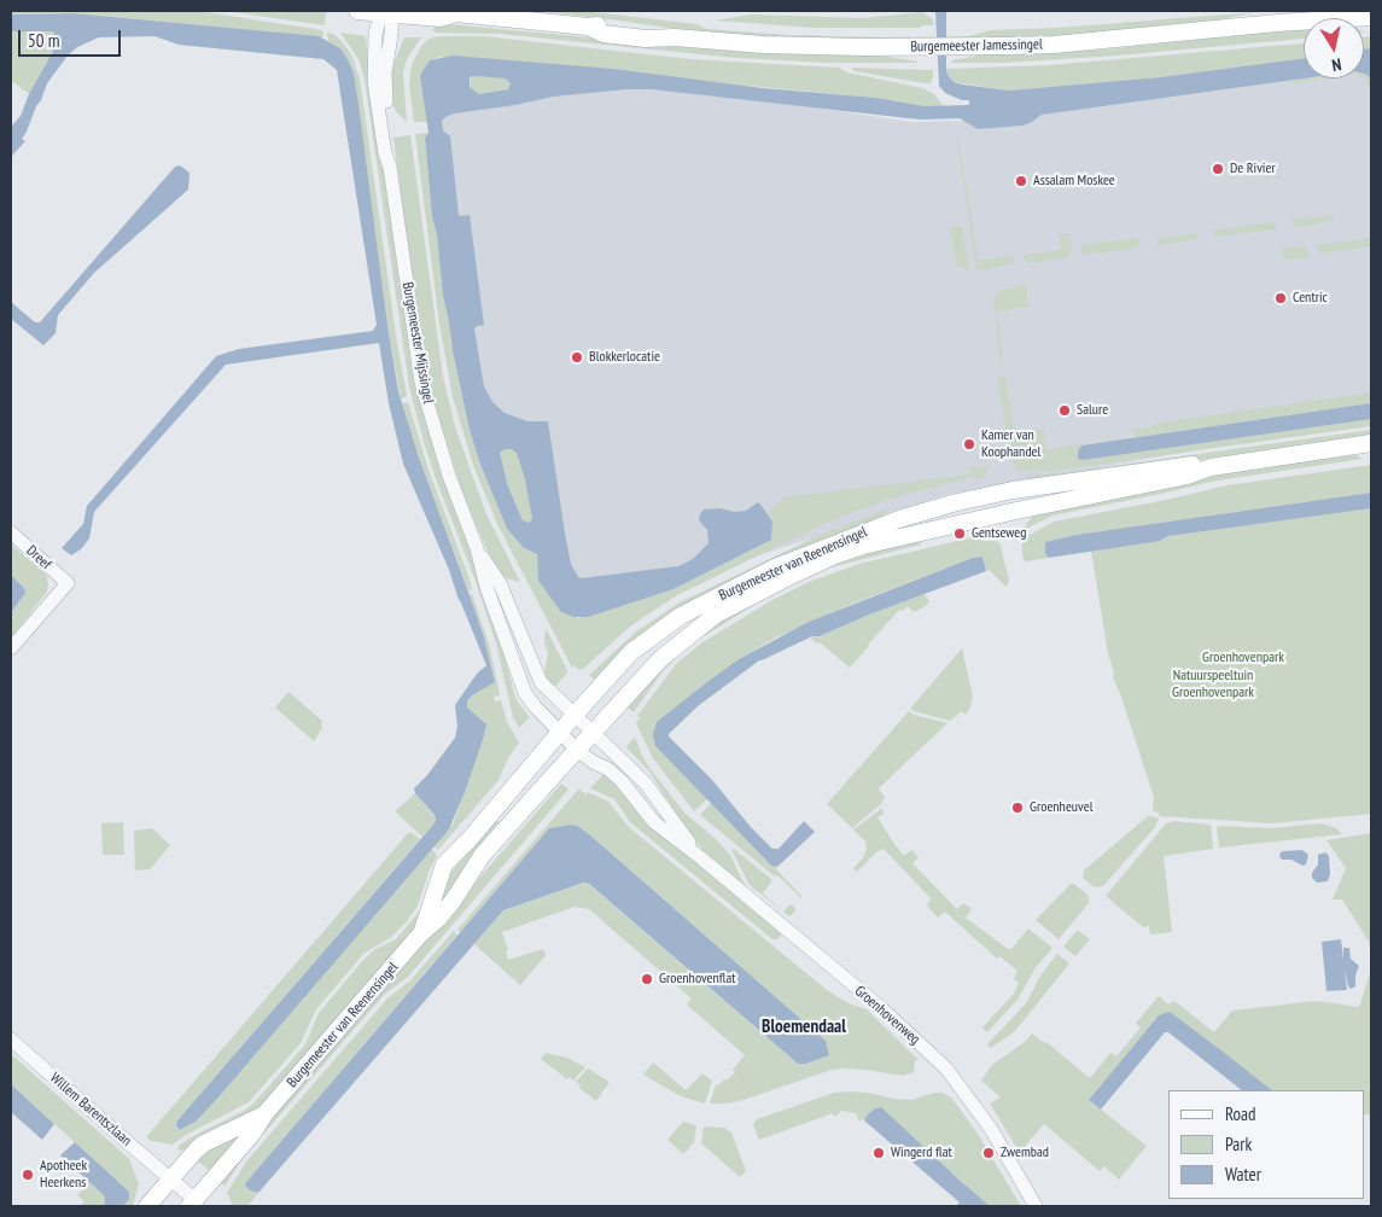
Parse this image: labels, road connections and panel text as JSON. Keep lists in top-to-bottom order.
{
  "streets": {
    "main road": ["Burgemeester Jamessingel", "Burgemeester van Reenensingel"],
    "street": [
      "Burgemeester Mijssingel",
      "Dreef",
      "Groenhovenweg",
      "Willem Barentszlaan"
    ]
  },
  "crossings": [
    ["Burgemeester Jamessingel", "Burgemeester Mijssingel"],
    ["Burgemeester Mijssingel", "Burgemeester van Reenensingel"],
    ["Burgemeester Mijssingel", "Groenhovenweg"],
    ["Burgemeester van Reenensingel", "Groenhovenweg"],
    ["Burgemeester van Reenensingel", "Willem Barentszlaan"]
  ],
  "districts": ["Bloemendaal"],
  "parks": ["Groenhovenpark", "Natuurspeeltuin Groenhovenpark"],
  "places": [
    "De Rivier",
    "Assalam Moskee",
    "Centric",
    "Blokkerlocatie",
    "Salure",
    "Kamer van Koophandel",
    "Gentseweg",
    "Groenheuvel",
    "Groenhovenflat",
    "Wingerd flat",
    "Zwembad",
    "Apotheek Heerkens"
  ],
  "legend": ["Road", "Park", "Water"],
  "scale_bar": "50 m",
  "north": "bottom"
}
